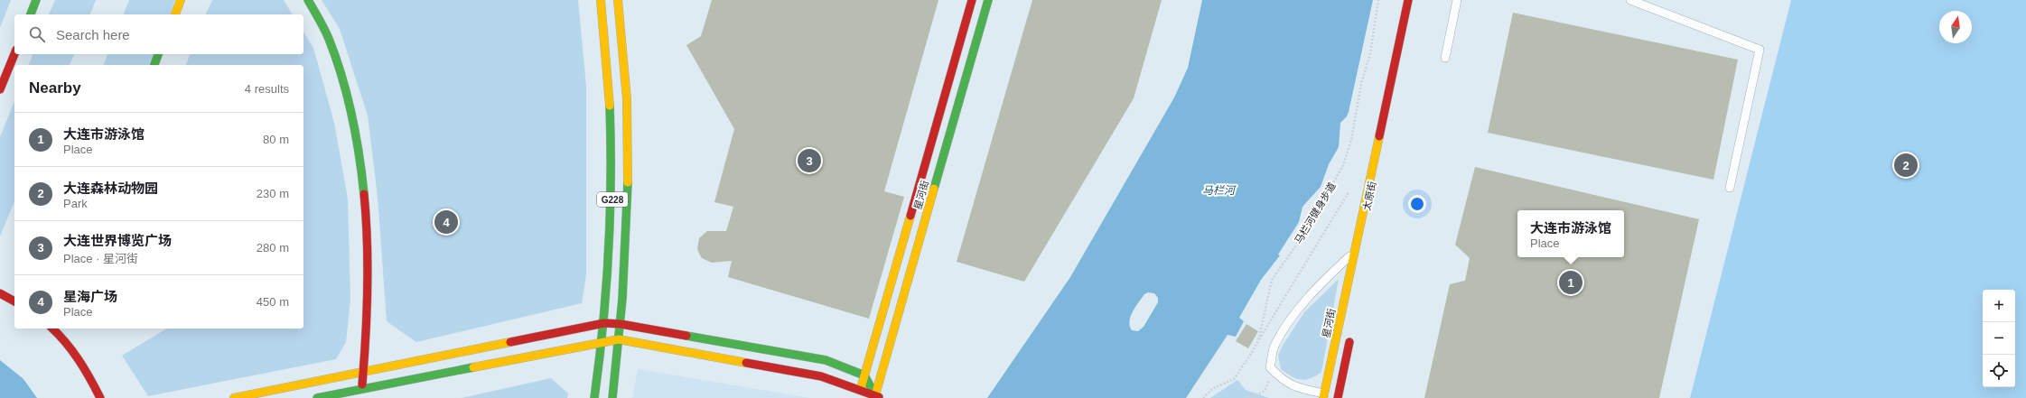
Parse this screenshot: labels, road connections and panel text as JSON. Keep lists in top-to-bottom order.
{
  "streets": {
    "main road": ["星河街", "太原街", "G228"],
    "path": ["马栏河健身步道"]
  },
  "crossings": [
    ["星河街", "太原街"]
  ],
  "water": ["马栏河"],
  "north": "top",
  "page": {
    "search": "Search here",
    "heading": ["Nearby", "4 results"],
    "list": [
      {
        "mark": "1",
        "name": "大连市游泳馆",
        "note": "Place",
        "value": "80 m"
      },
      {
        "mark": "2",
        "name": "大连森林动物园",
        "note": "Park",
        "value": "230 m"
      },
      {
        "mark": "3",
        "name": "大连世界博览广场",
        "note": "Place · 星河街",
        "value": "280 m"
      },
      {
        "mark": "4",
        "name": "星海广场",
        "note": "Place",
        "value": "450 m"
      }
    ],
    "pins": [
      "3",
      "2",
      "4",
      "1"
    ],
    "popup": ["大连市游泳馆", "Place"],
    "map_buttons": ["+", "−"]
  }
}
